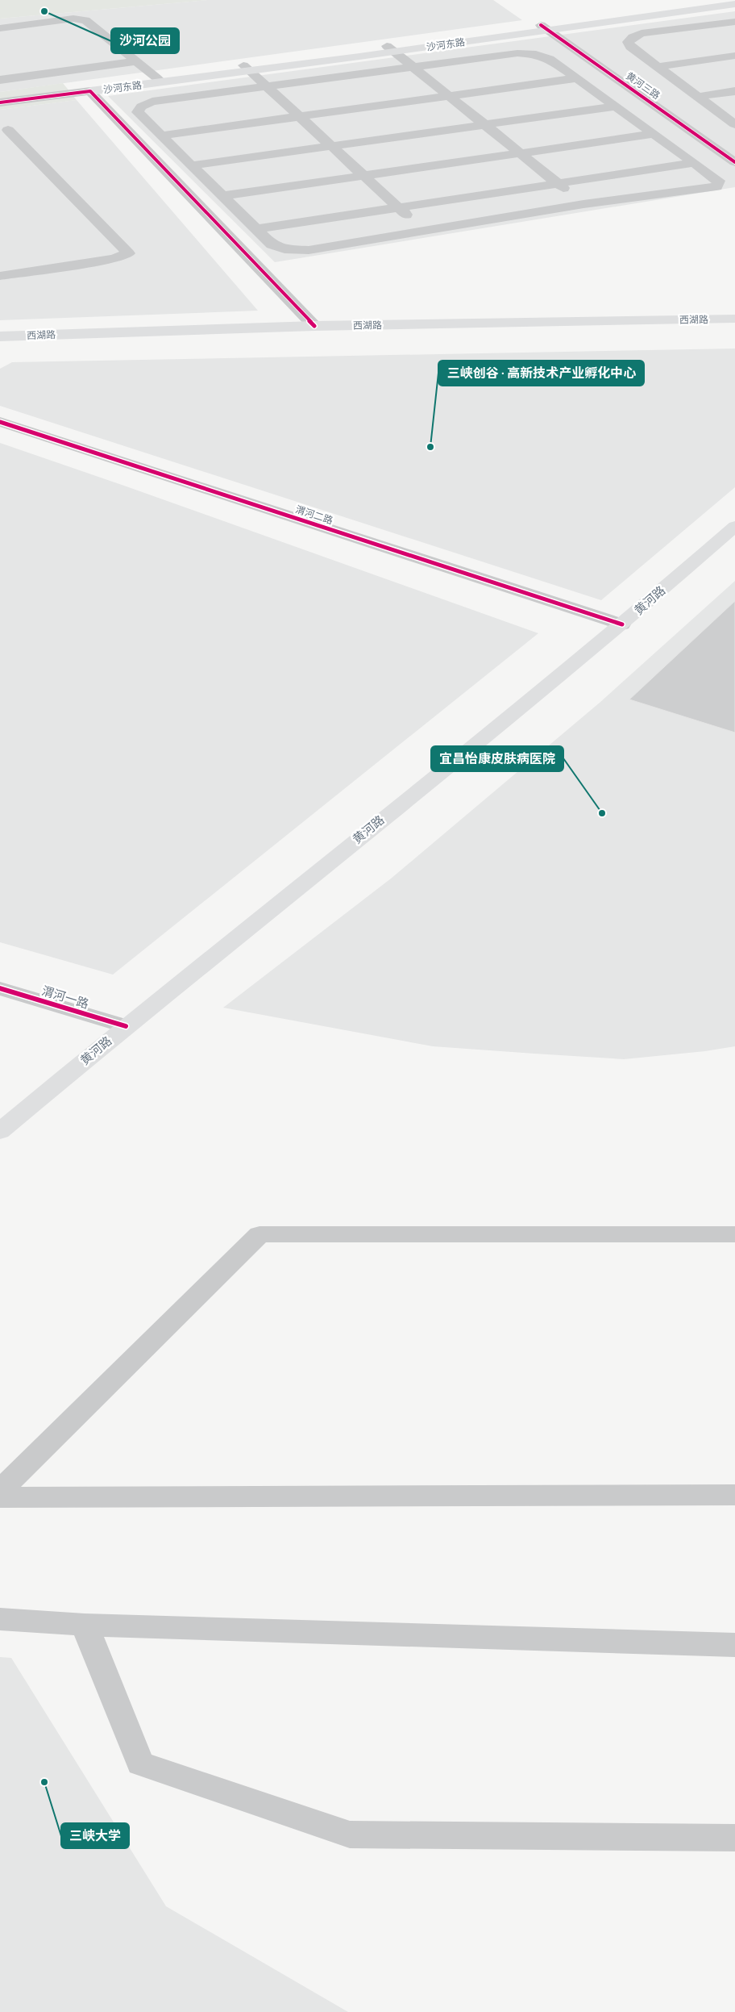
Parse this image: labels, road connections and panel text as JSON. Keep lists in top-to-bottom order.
{
  "streets": {
    "main road": ["沙河东路", "西湖路", "黄河路"],
    "street": ["黄河三路", "渭河二路", "渭河一路"]
  },
  "crossings": [
    ["沙河东路", "黄河三路"],
    ["渭河二路", "黄河路"],
    ["黄河路", "渭河一路"]
  ],
  "places": [
    "沙河公园",
    "三峡创谷 · 高新技术产业孵化中心",
    "宜昌怡康皮肤病医院",
    "三峡大学"
  ]
}
